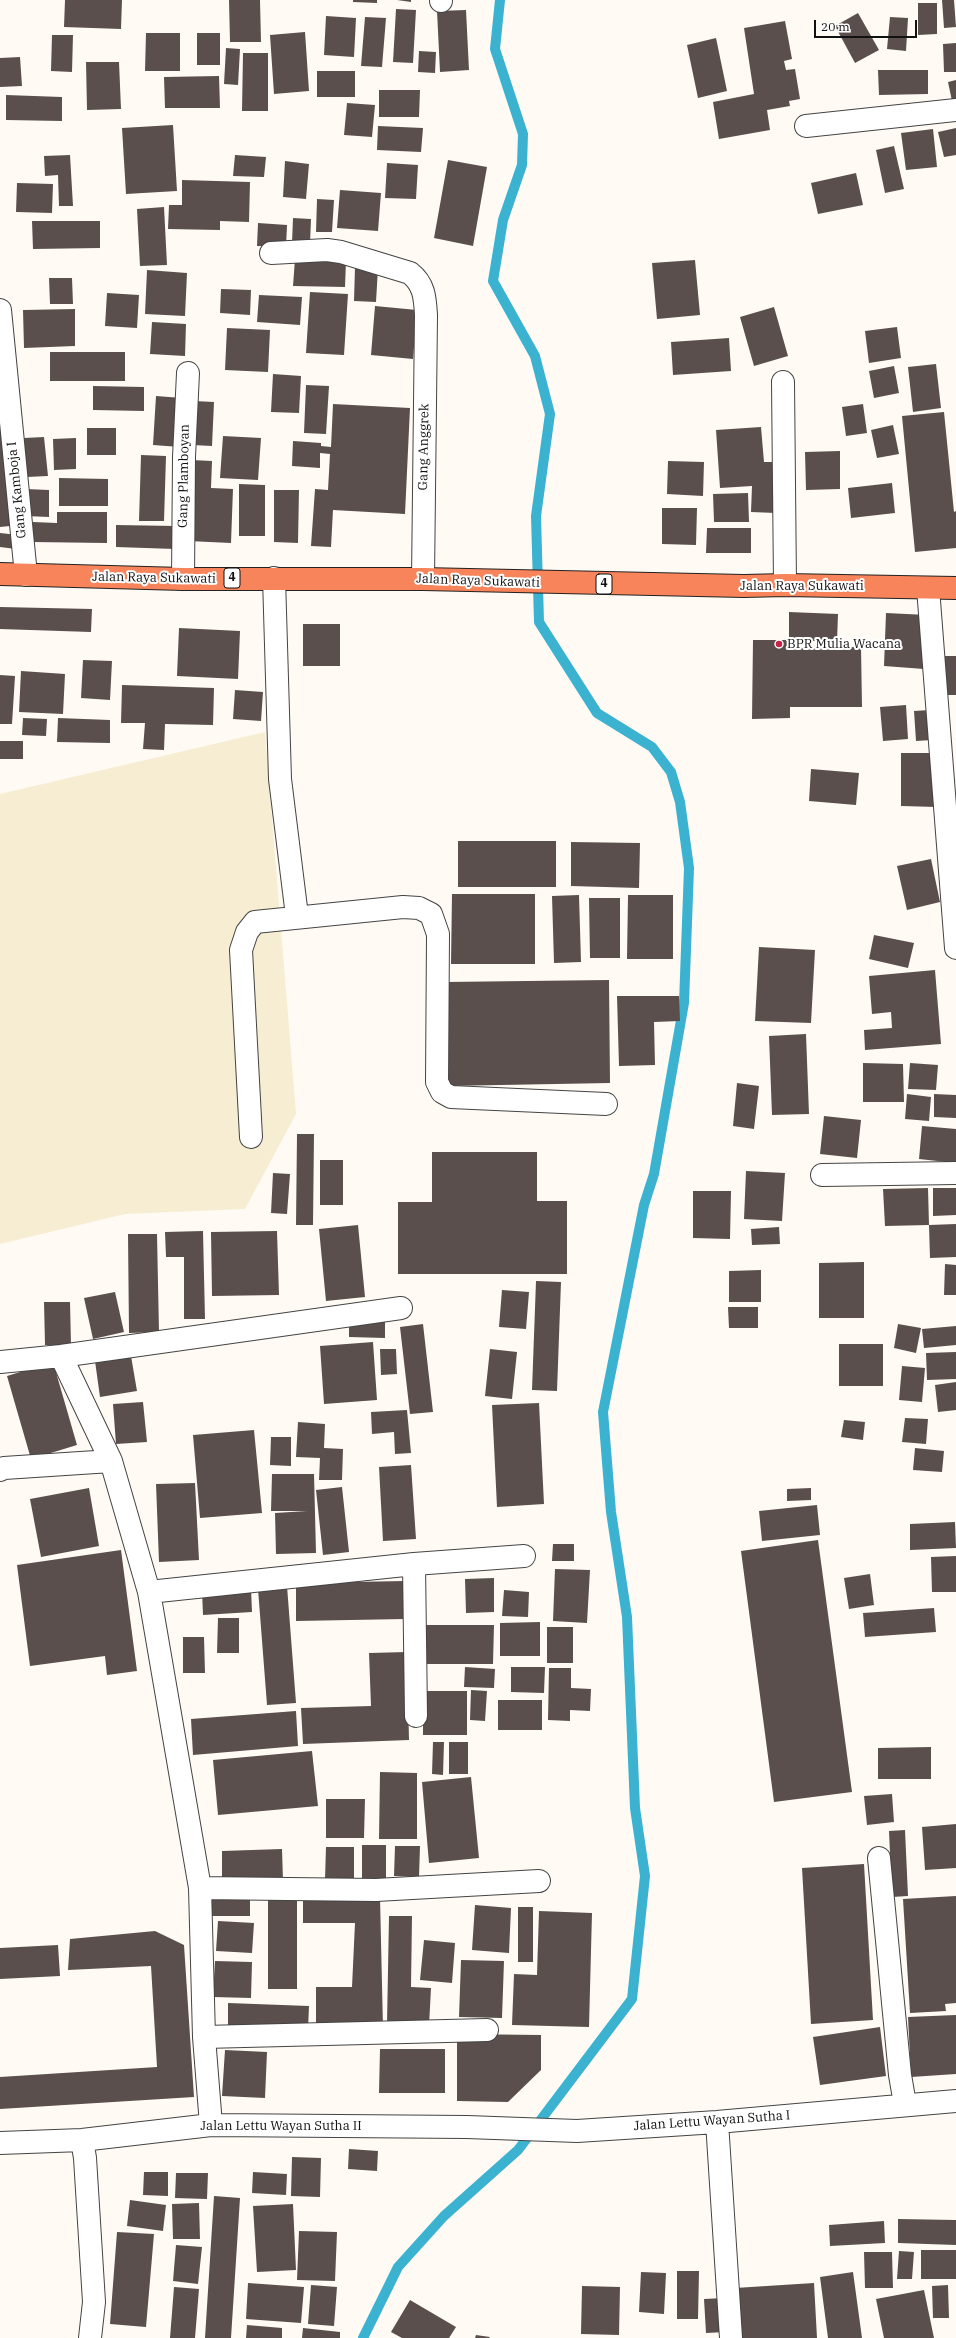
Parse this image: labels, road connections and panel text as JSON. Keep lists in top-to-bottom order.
{
  "streets": {
    "highway": ["Jalan Raya Sukawati", "4"],
    "street": [
      "Gang Anggrek",
      "Gang Plamboyan",
      "Gang Kamboja I",
      "Jalan Lettu Wayan Sutha I",
      "Jalan Lettu Wayan Sutha II"
    ]
  },
  "crossings": [
    ["Gang Anggrek", "Jalan Raya Sukawati"],
    ["Gang Plamboyan", "Jalan Raya Sukawati"],
    ["Gang Kamboja I", "Jalan Raya Sukawati"],
    ["Jalan Lettu Wayan Sutha I", "Jalan Lettu Wayan Sutha II"]
  ],
  "places": ["BPR Mulia Wacana"],
  "scale_bar": "20 m"
}
